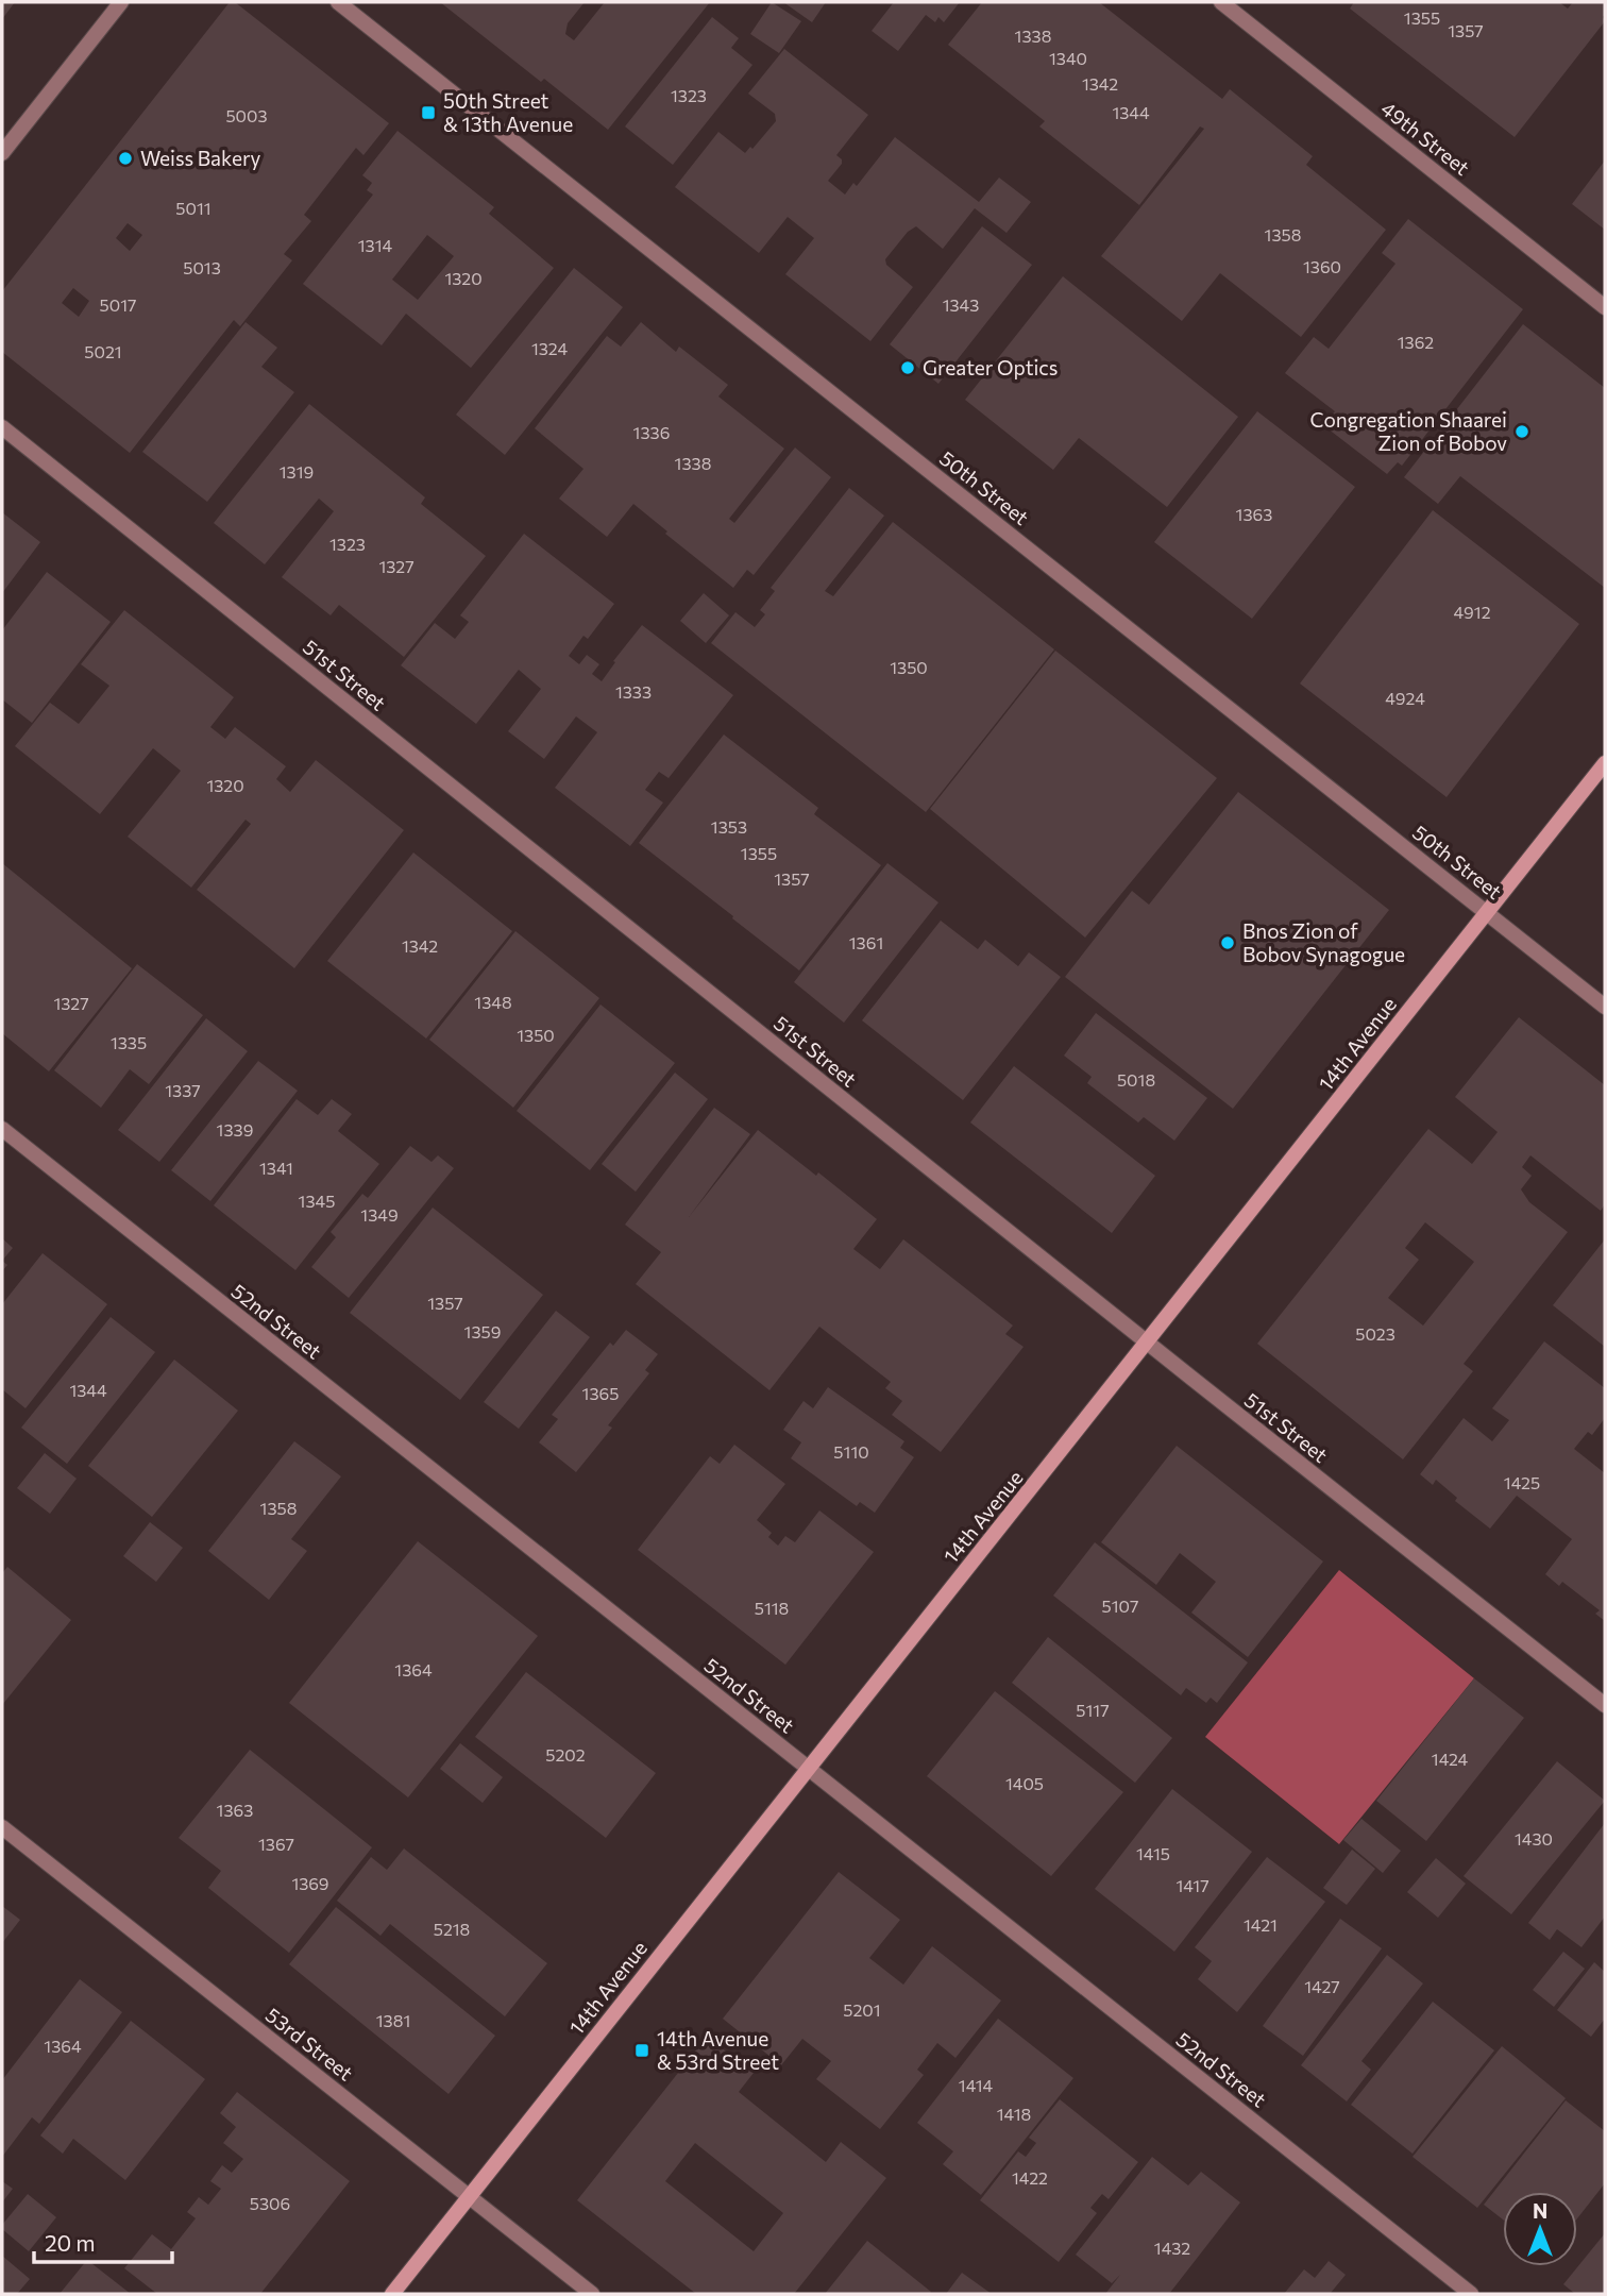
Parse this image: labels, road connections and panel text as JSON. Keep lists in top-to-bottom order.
{
  "streets": {
    "main road": ["14th Avenue"],
    "street": [
      "49th Street",
      "50th Street",
      "51st Street",
      "52nd Street",
      "53rd Street"
    ]
  },
  "crossings": [
    ["50th Street", "14th Avenue"],
    ["51st Street", "14th Avenue"],
    ["14th Avenue", "52nd Street"],
    ["14th Avenue", "53rd Street"]
  ],
  "places": {
    "transit": ["50th Street & 13th Avenue", "14th Avenue & 53rd Street"],
    "other": [
      "Weiss Bakery",
      "Greater Optics",
      "Congregation Shaarei Zion of Bobov",
      "Bnos Zion of Bobov Synagogue"
    ]
  },
  "house_numbers": [
    "1355",
    "1357",
    "1338",
    "1340",
    "1342",
    "1323",
    "1344",
    "5003",
    "5011",
    "1358",
    "1314",
    "1360",
    "5013",
    "1320",
    "5017",
    "1343",
    "1362",
    "1324",
    "5021",
    "1336",
    "1338",
    "1319",
    "1363",
    "1323",
    "1327",
    "4912",
    "1350",
    "1333",
    "4924",
    "1320",
    "1353",
    "1355",
    "1357",
    "1361",
    "1342",
    "1348",
    "1327",
    "1350",
    "1335",
    "5018",
    "1337",
    "1339",
    "1341",
    "1345",
    "1349",
    "1357",
    "1359",
    "5023",
    "1344",
    "1365",
    "5110",
    "1425",
    "1358",
    "5107",
    "5118",
    "1364",
    "5117",
    "5202",
    "1424",
    "1405",
    "1363",
    "1430",
    "1367",
    "1415",
    "1369",
    "1417",
    "1421",
    "5218",
    "1427",
    "5201",
    "1381",
    "1364",
    "1414",
    "1418",
    "1422",
    "5306",
    "1432"
  ],
  "scale_bar": "20 m",
  "north": "top"
}
